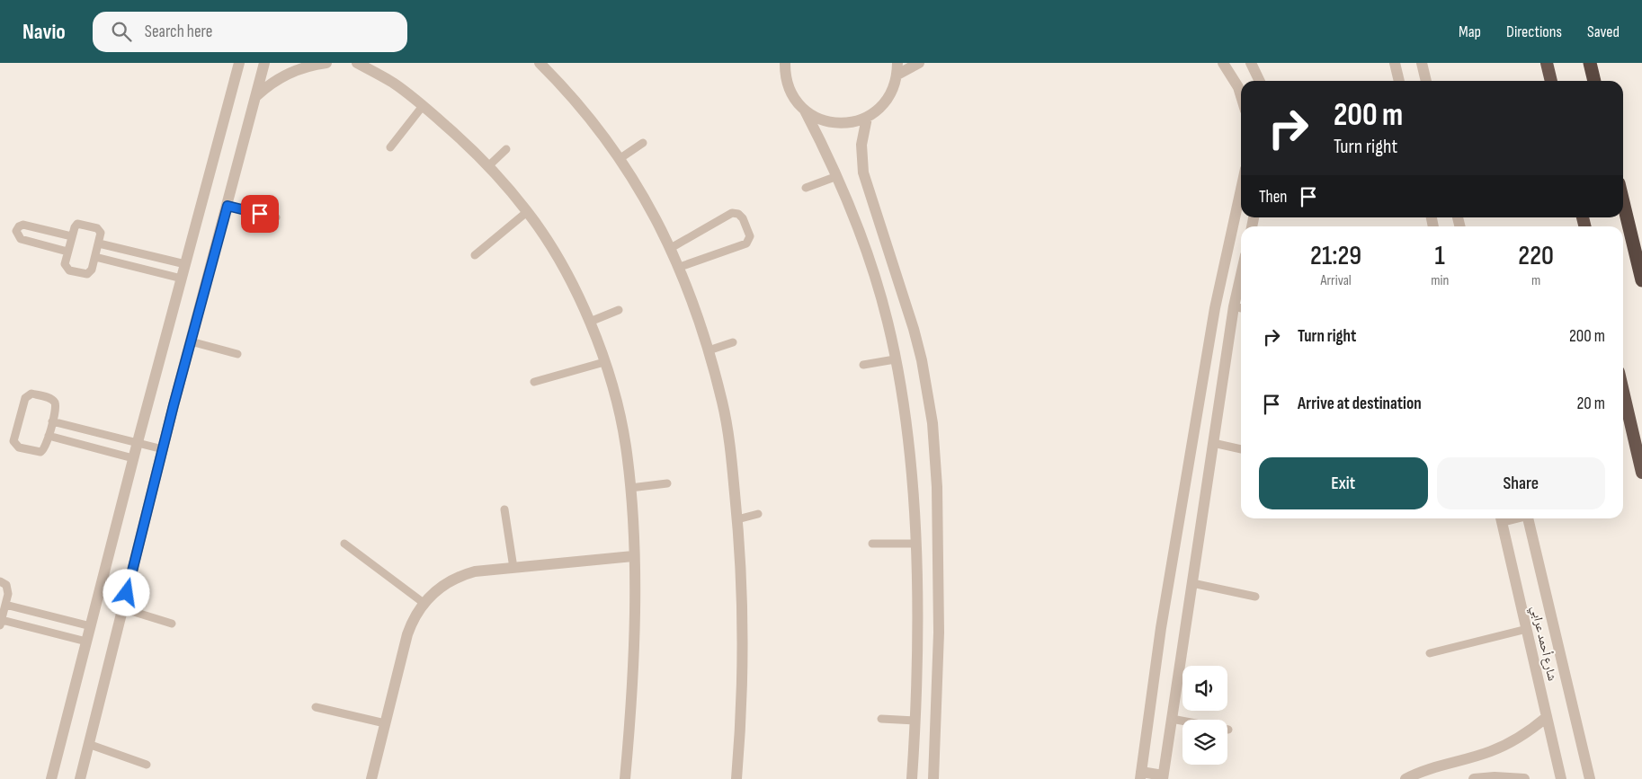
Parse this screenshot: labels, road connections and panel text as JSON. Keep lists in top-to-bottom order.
{
  "streets": {
    "street": ["شارع أحمد عرابي"]
  },
  "page": {
    "header": "Navio",
    "search": "Search here",
    "nav": ["Map", "Directions", "Saved"],
    "turn": ["200 m", "Turn right"],
    "then": "Then",
    "eta": [
      "21:29",
      "Arrival",
      "1",
      "min",
      "220",
      "m"
    ],
    "list": [
      {
        "name": "Turn right",
        "value": "200 m"
      },
      {
        "name": "Arrive at destination",
        "value": "20 m"
      }
    ],
    "buttons": ["Exit", "Share"]
  }
}
